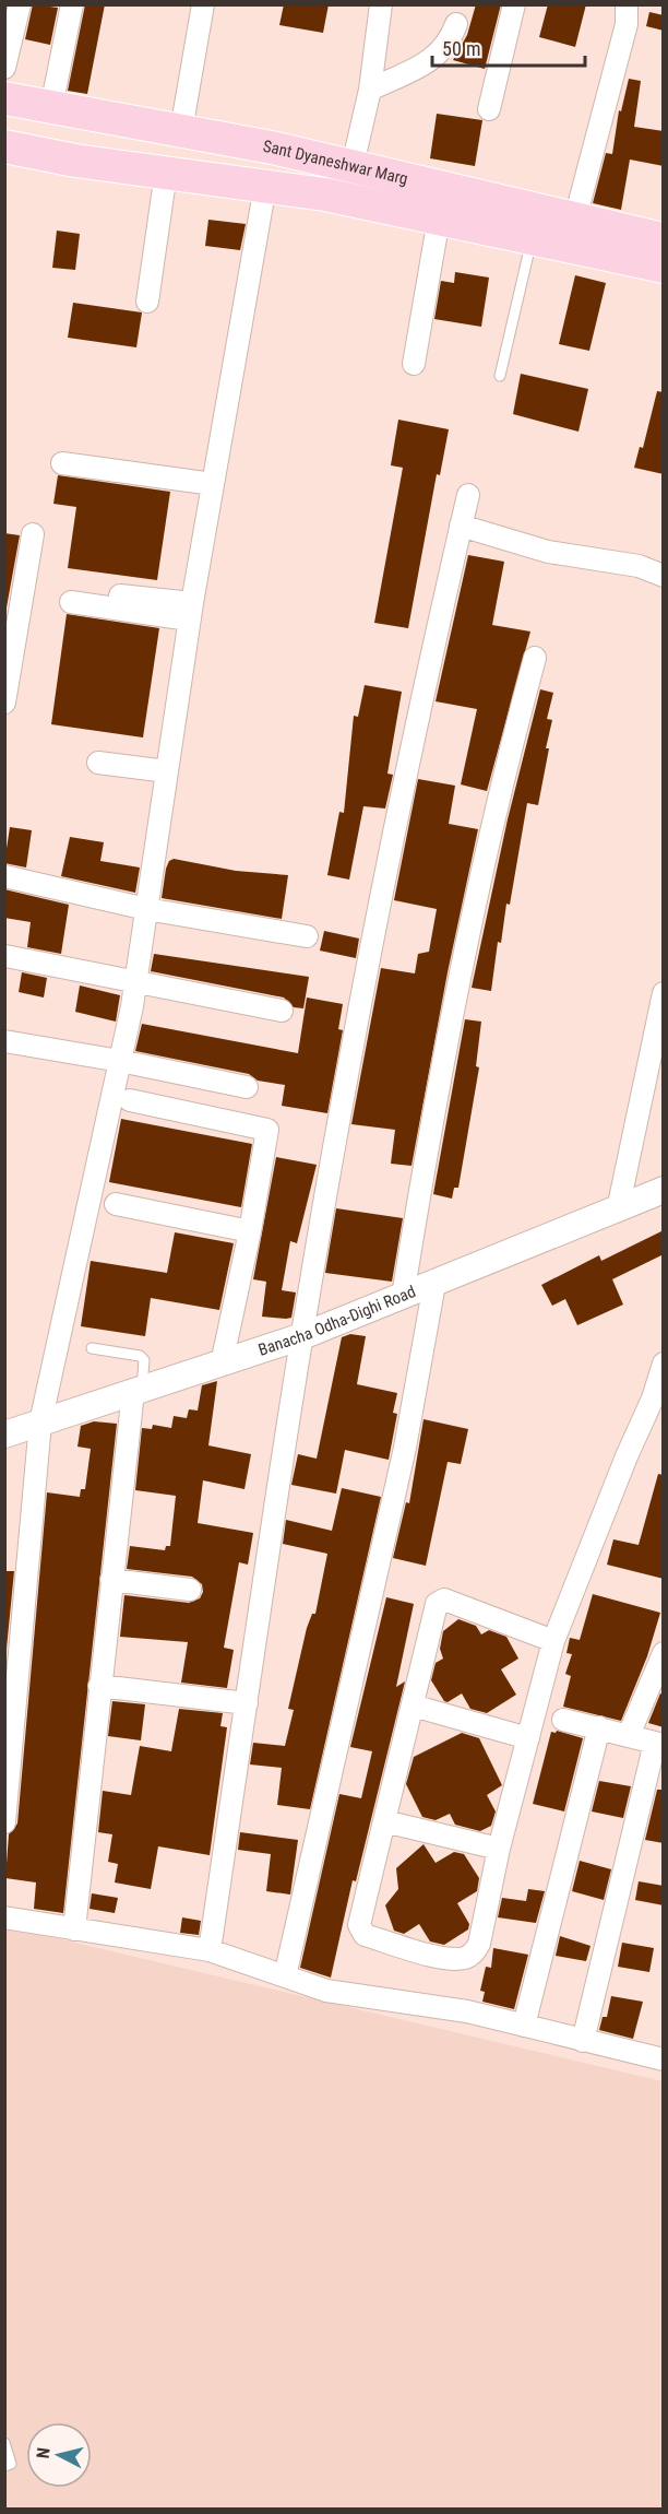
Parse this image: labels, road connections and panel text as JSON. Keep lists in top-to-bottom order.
{
  "streets": {
    "main road": ["Sant Dyaneshwar Marg"],
    "street": ["Banacha Odha-Dighi Road"]
  },
  "scale_bar": "50 m",
  "north": "left"
}
